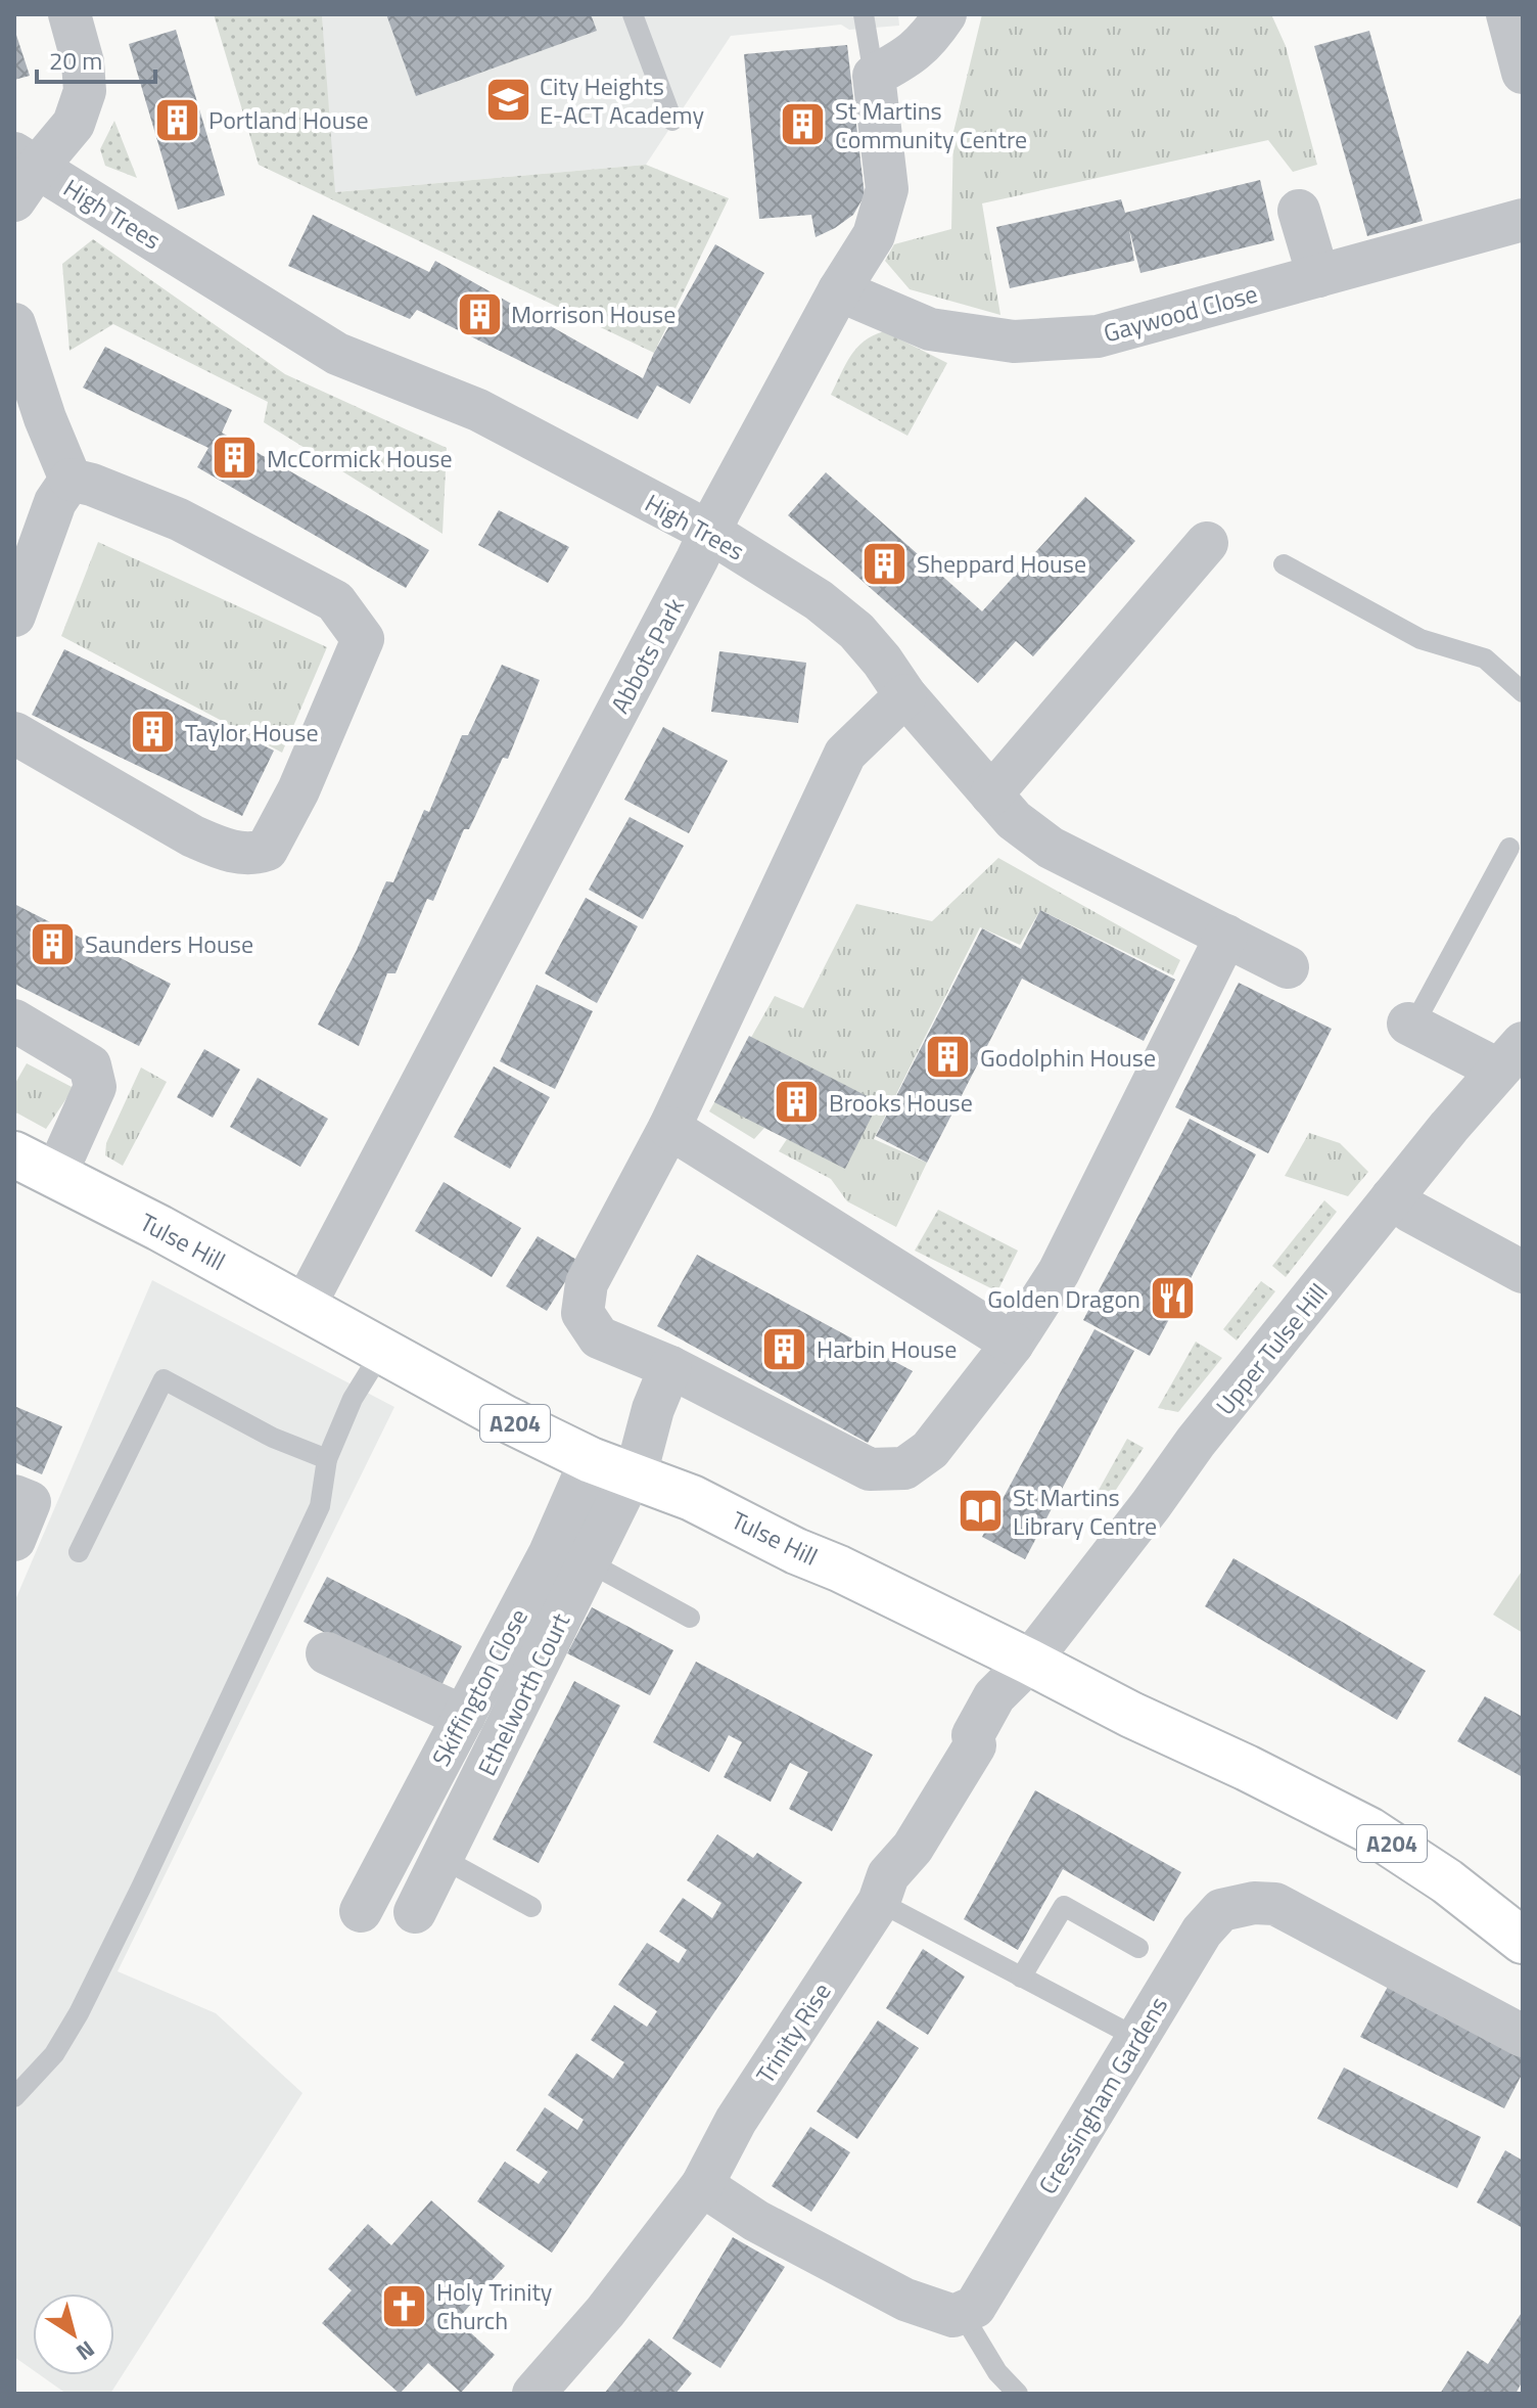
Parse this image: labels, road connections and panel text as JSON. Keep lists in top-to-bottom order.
{
  "streets": {
    "main road": ["Tulse Hill", "A204"],
    "street": [
      "High Trees",
      "Gaywood Close",
      "Abbots Park",
      "Upper Tulse Hill",
      "Skiffington Close",
      "Ethelworth Court",
      "Trinity Rise",
      "Cressingham Gardens"
    ]
  },
  "crossings": [
    ["High Trees", "Abbots Park"],
    ["Gaywood Close", "Abbots Park"],
    ["Abbots Park", "Tulse Hill"],
    ["Tulse Hill", "Upper Tulse Hill"],
    ["Tulse Hill", "Skiffington Close"],
    ["Tulse Hill", "Ethelworth Court"],
    ["Tulse Hill", "Trinity Rise"],
    ["Upper Tulse Hill", "Trinity Rise"],
    ["Skiffington Close", "Ethelworth Court"]
  ],
  "places": {
    "school or university": ["City Heights E-ACT Academy"],
    "building": [
      "Portland House",
      "St Martins Community Centre",
      "Morrison House",
      "McCormick House",
      "Sheppard House",
      "Taylor House",
      "Saunders House",
      "Godolphin House",
      "Brooks House",
      "Harbin House"
    ],
    "restaurant": ["Golden Dragon"],
    "library": ["St Martins Library Centre"],
    "church": ["Holy Trinity Church"]
  },
  "scale_bar": "20 m",
  "north": "bottom right"
}
